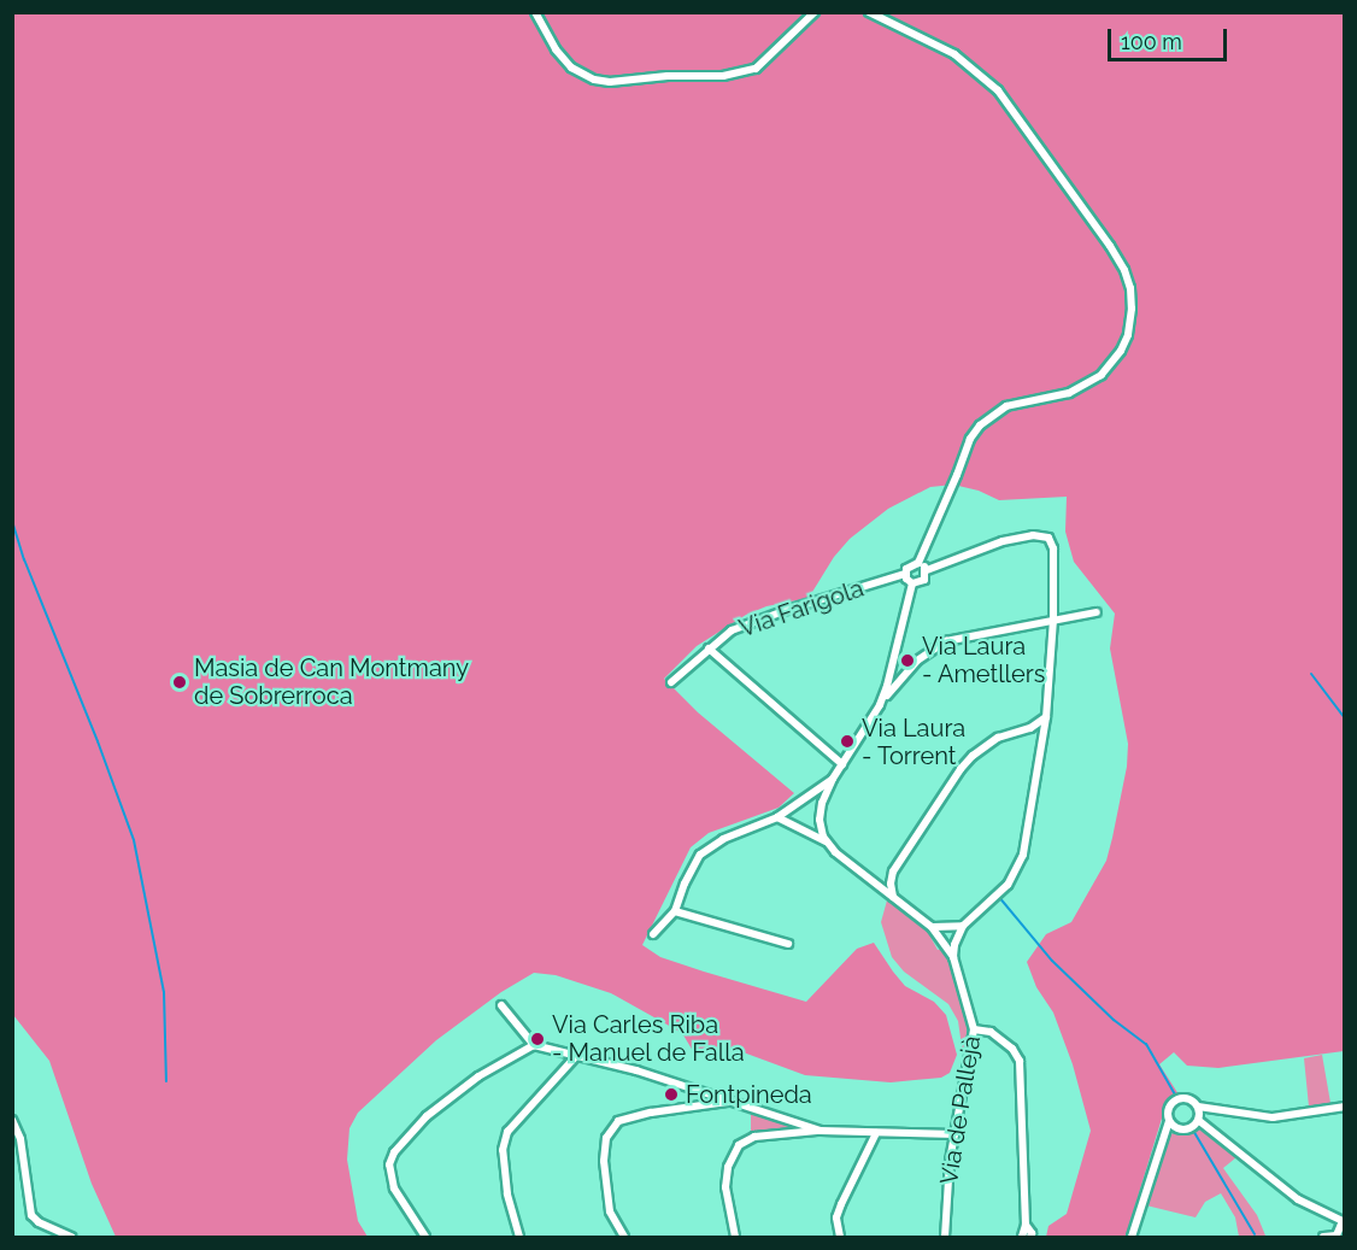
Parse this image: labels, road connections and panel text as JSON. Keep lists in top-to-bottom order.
{
  "streets": {
    "street": ["Via Farigola", "Via de Pallejà"]
  },
  "places": [
    "Via Laura - Ametllers",
    "Masia de Can Montmany de Sobrerroca",
    "Via Laura - Torrent",
    "Via Carles Riba - Manuel de Falla",
    "Fontpineda"
  ],
  "scale_bar": "100 m"
}
